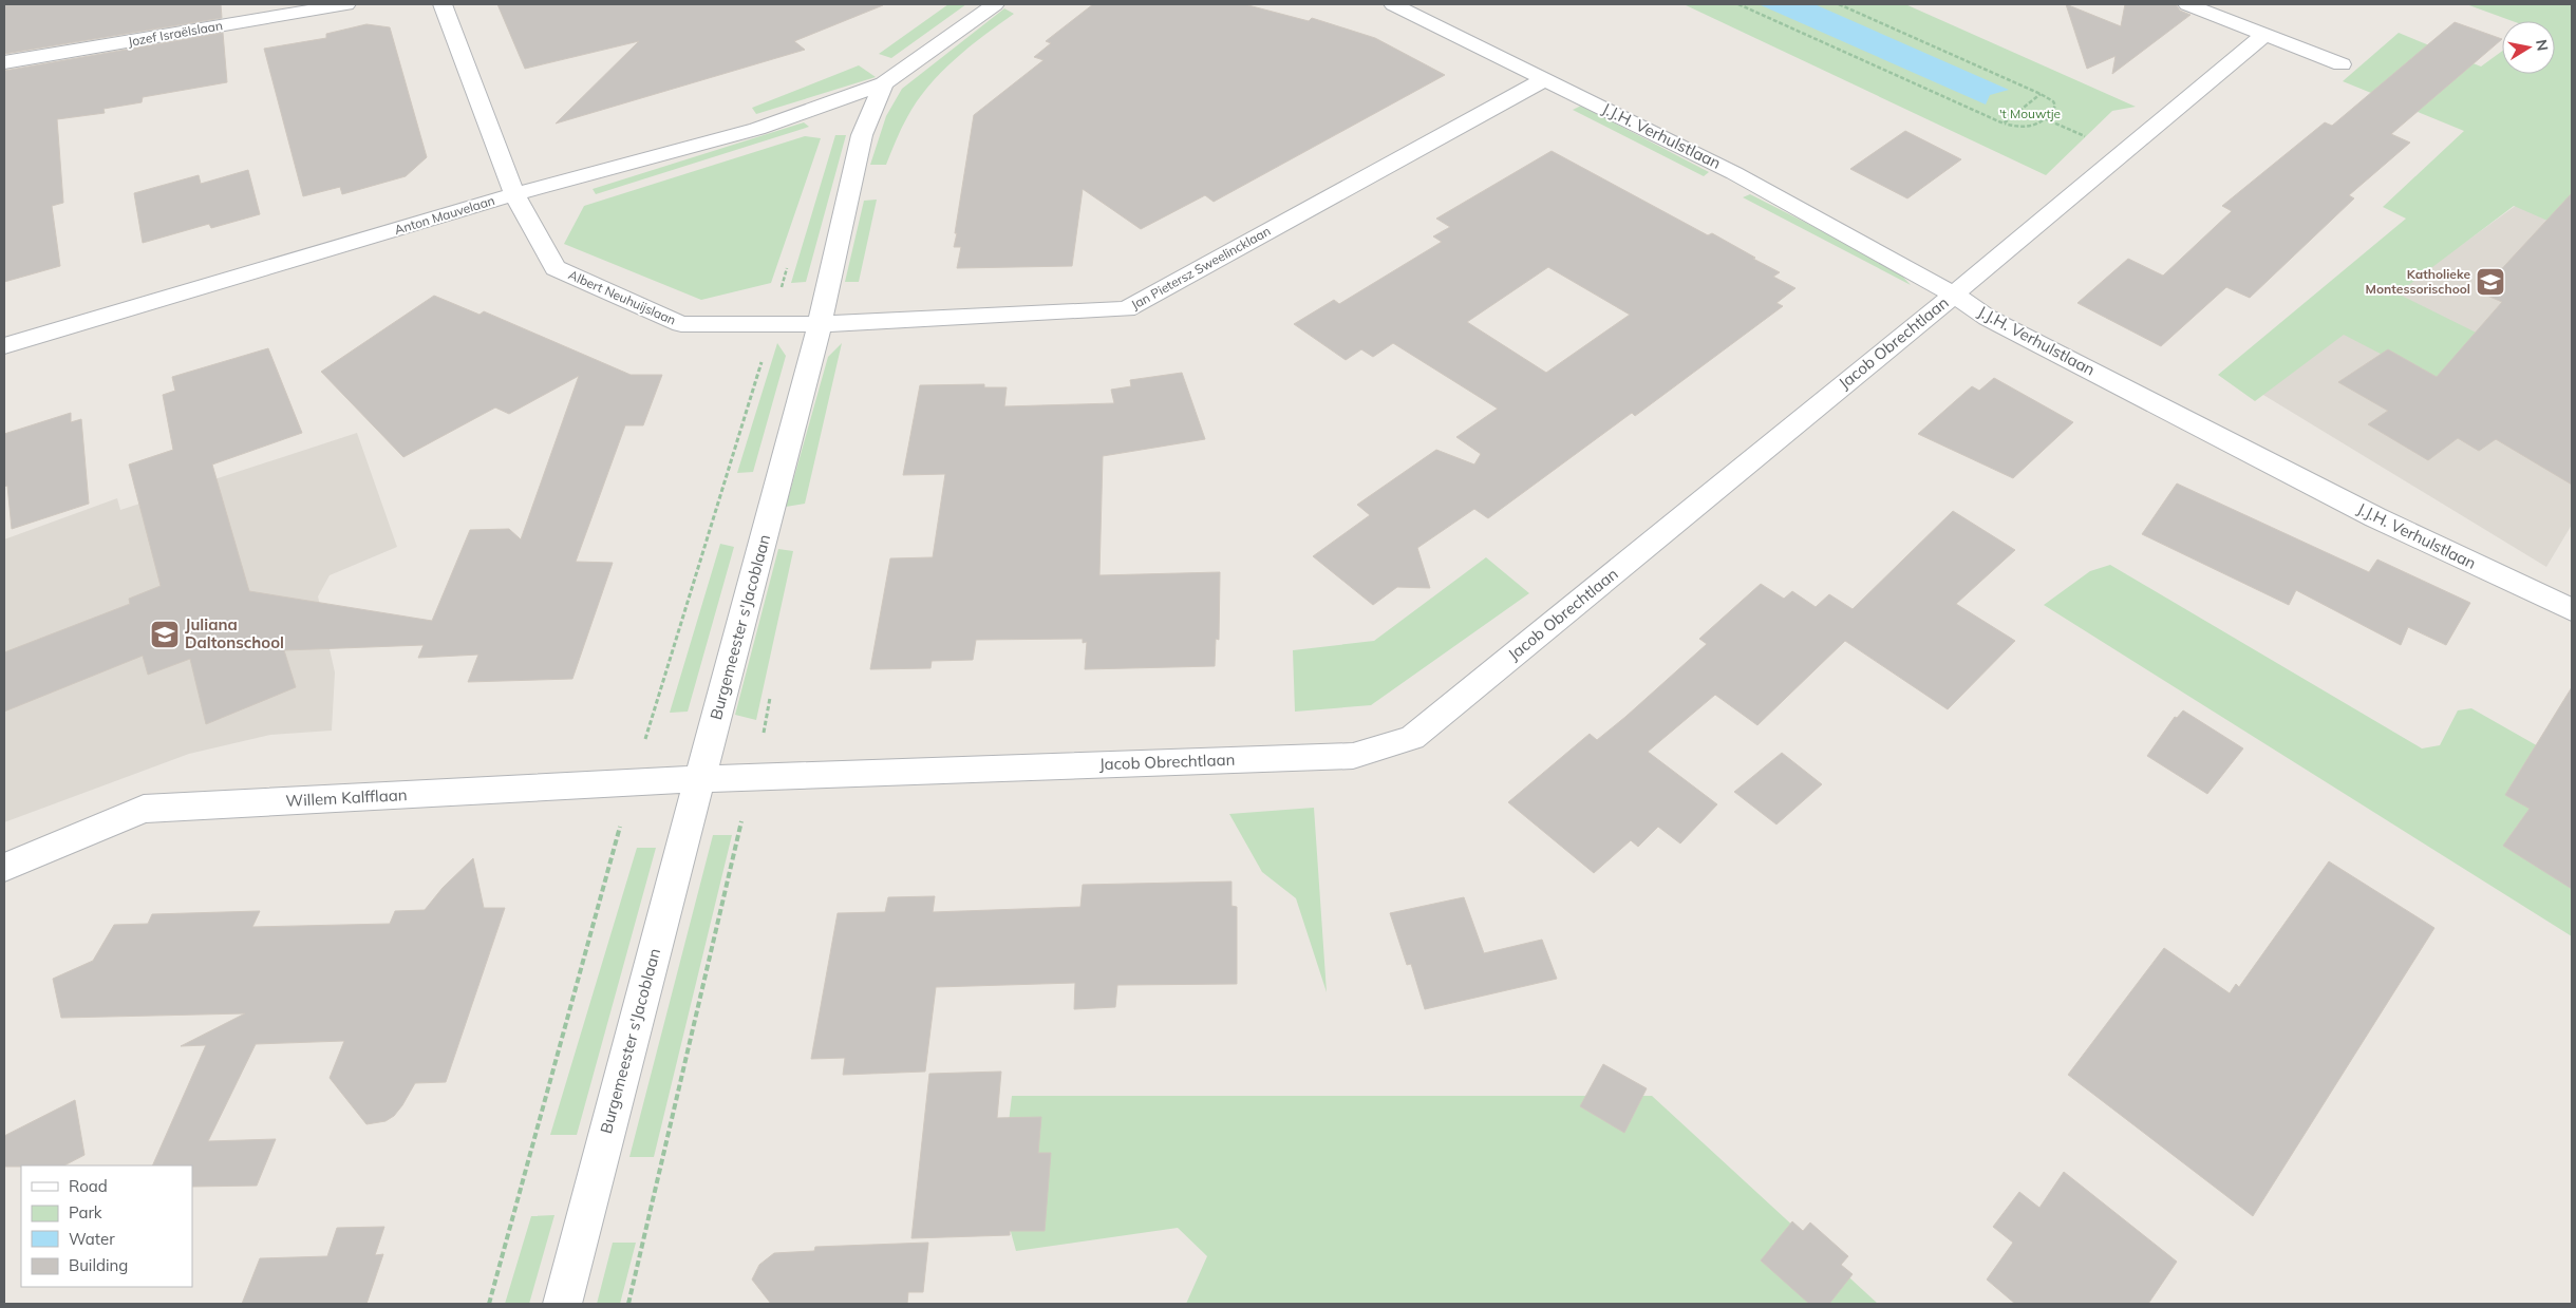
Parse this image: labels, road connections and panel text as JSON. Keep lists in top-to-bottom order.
{
  "streets": {
    "street": [
      "Jozef Israëlslaan",
      "J.J.H. Verhulstlaan",
      "Anton Mauvelaan",
      "Jan Pietersz Sweelincklaan",
      "Albert Neuhuijslaan",
      "Jacob Obrechtlaan",
      "Burgemeester s'Jacoblaan",
      "Willem Kalfflaan"
    ]
  },
  "crossings": [
    ["J.J.H. Verhulstlaan", "Jan Pietersz Sweelincklaan"],
    ["J.J.H. Verhulstlaan", "Jacob Obrechtlaan"],
    ["Anton Mauvelaan", "Albert Neuhuijslaan"],
    ["Anton Mauvelaan", "Burgemeester s'Jacoblaan"],
    ["Jan Pietersz Sweelincklaan", "Albert Neuhuijslaan"],
    ["Jan Pietersz Sweelincklaan", "Burgemeester s'Jacoblaan"],
    ["Albert Neuhuijslaan", "Burgemeester s'Jacoblaan"],
    ["Jacob Obrechtlaan", "Burgemeester s'Jacoblaan"],
    ["Jacob Obrechtlaan", "Willem Kalfflaan"],
    ["Burgemeester s'Jacoblaan", "Willem Kalfflaan"]
  ],
  "parks": ["'t Mouwtje"],
  "places": {
    "school or university": ["Katholieke Montessorischool", "Juliana Daltonschool"]
  },
  "legend": [
    "Road",
    "Park",
    "Water",
    "Building"
  ],
  "north": "right"
}
